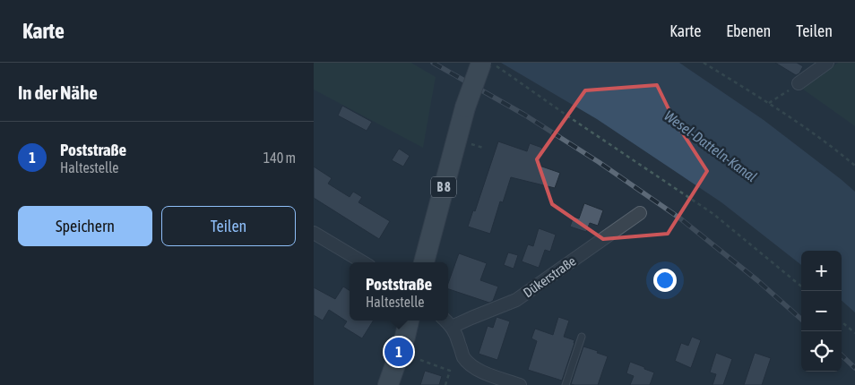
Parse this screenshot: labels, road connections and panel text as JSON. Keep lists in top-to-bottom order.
{
  "streets": {
    "main road": ["B 8"],
    "street": ["Dükerstraße"]
  },
  "water": ["Wesel-Datteln-Kanal"],
  "page": {
    "header": "Karte",
    "nav": ["Karte", "Ebenen", "Teilen"],
    "heading": "In der Nähe",
    "list": [
      {
        "mark": "1",
        "name": "Poststraße",
        "note": "Haltestelle",
        "value": "140 m"
      }
    ],
    "buttons": ["Speichern", "Teilen"],
    "map_buttons": ["+", "−"],
    "popup": ["Poststraße", "Haltestelle"],
    "pins": "1"
  }
}
